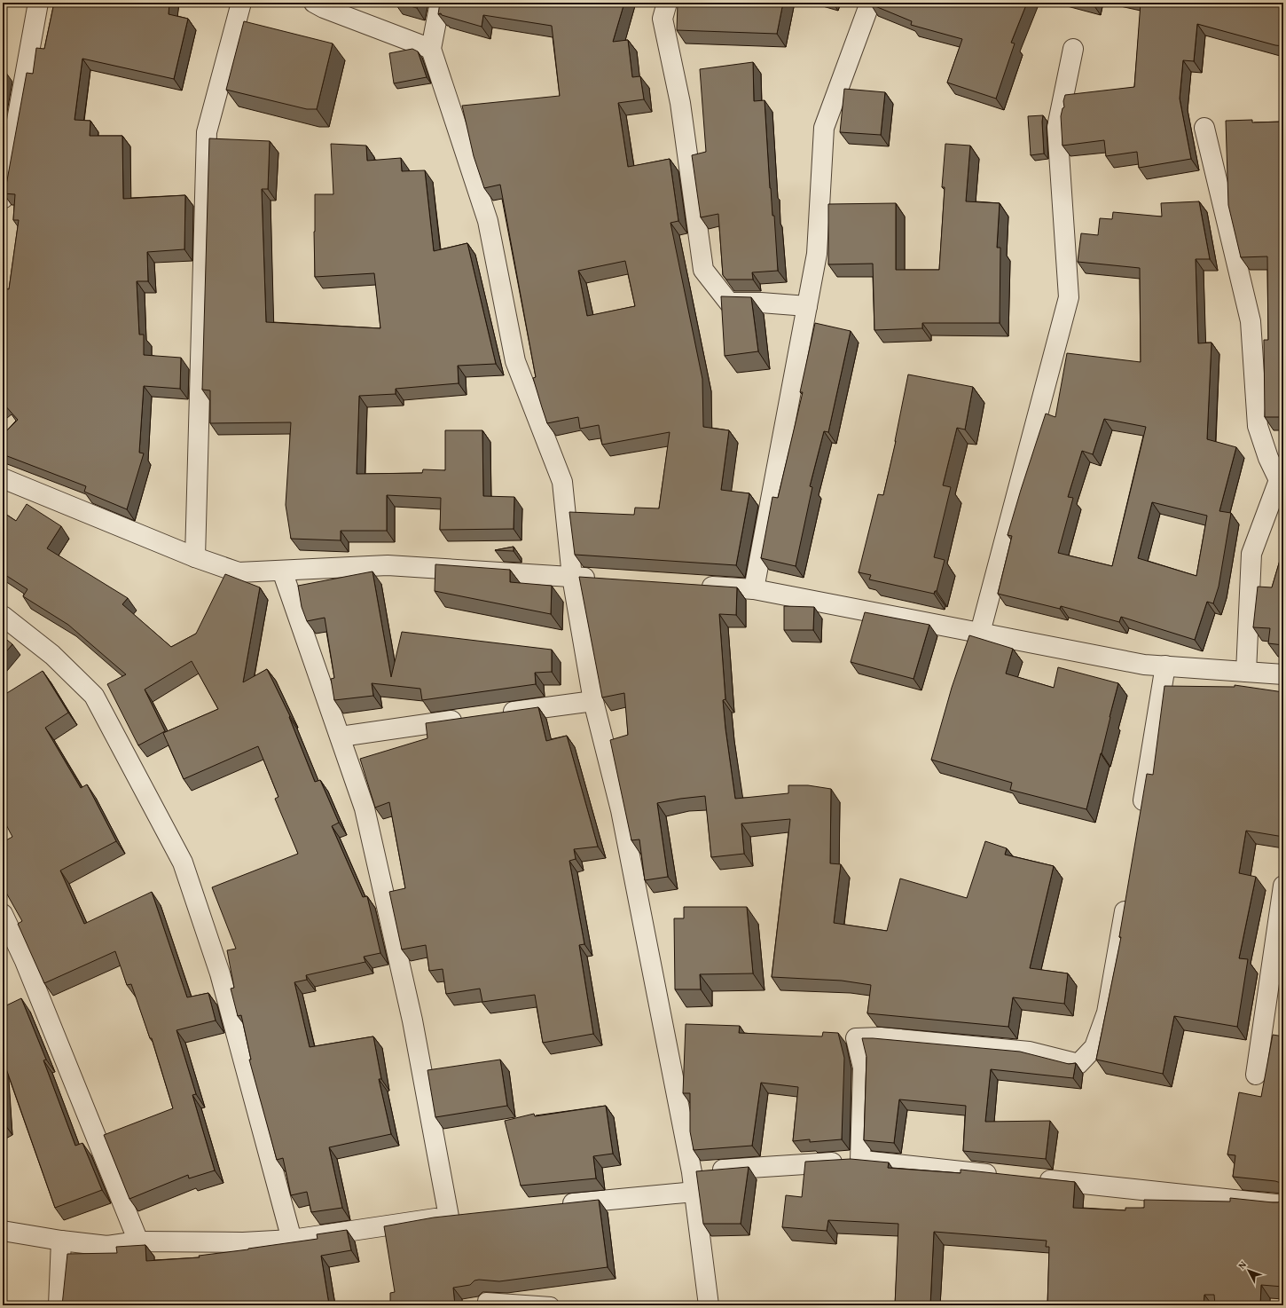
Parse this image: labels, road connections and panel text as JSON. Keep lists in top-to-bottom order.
{
  "north": "top left"
}
